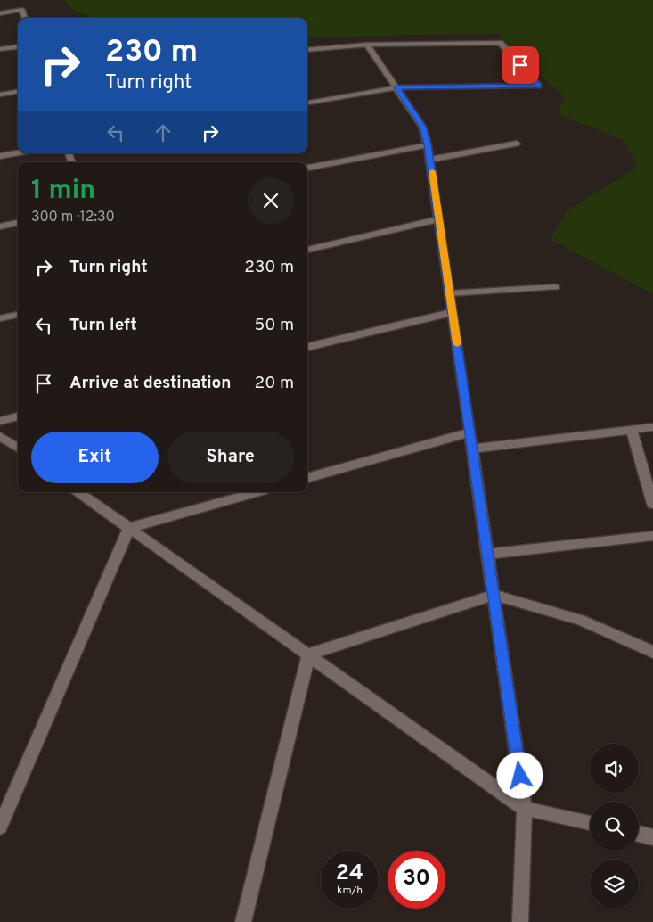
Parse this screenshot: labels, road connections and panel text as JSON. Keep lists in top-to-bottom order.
{
  "page": {
    "turn": ["230 m", "Turn right"],
    "heading": ["1 min", "300 m · 12:30"],
    "list": [
      {
        "name": "Turn right",
        "value": "230 m"
      },
      {
        "name": "Turn left",
        "value": "50 m"
      },
      {
        "name": "Arrive at destination",
        "value": "20 m"
      }
    ],
    "buttons": ["Exit", "Share"],
    "speed": "24 km/h",
    "limit": "30"
  }
}
